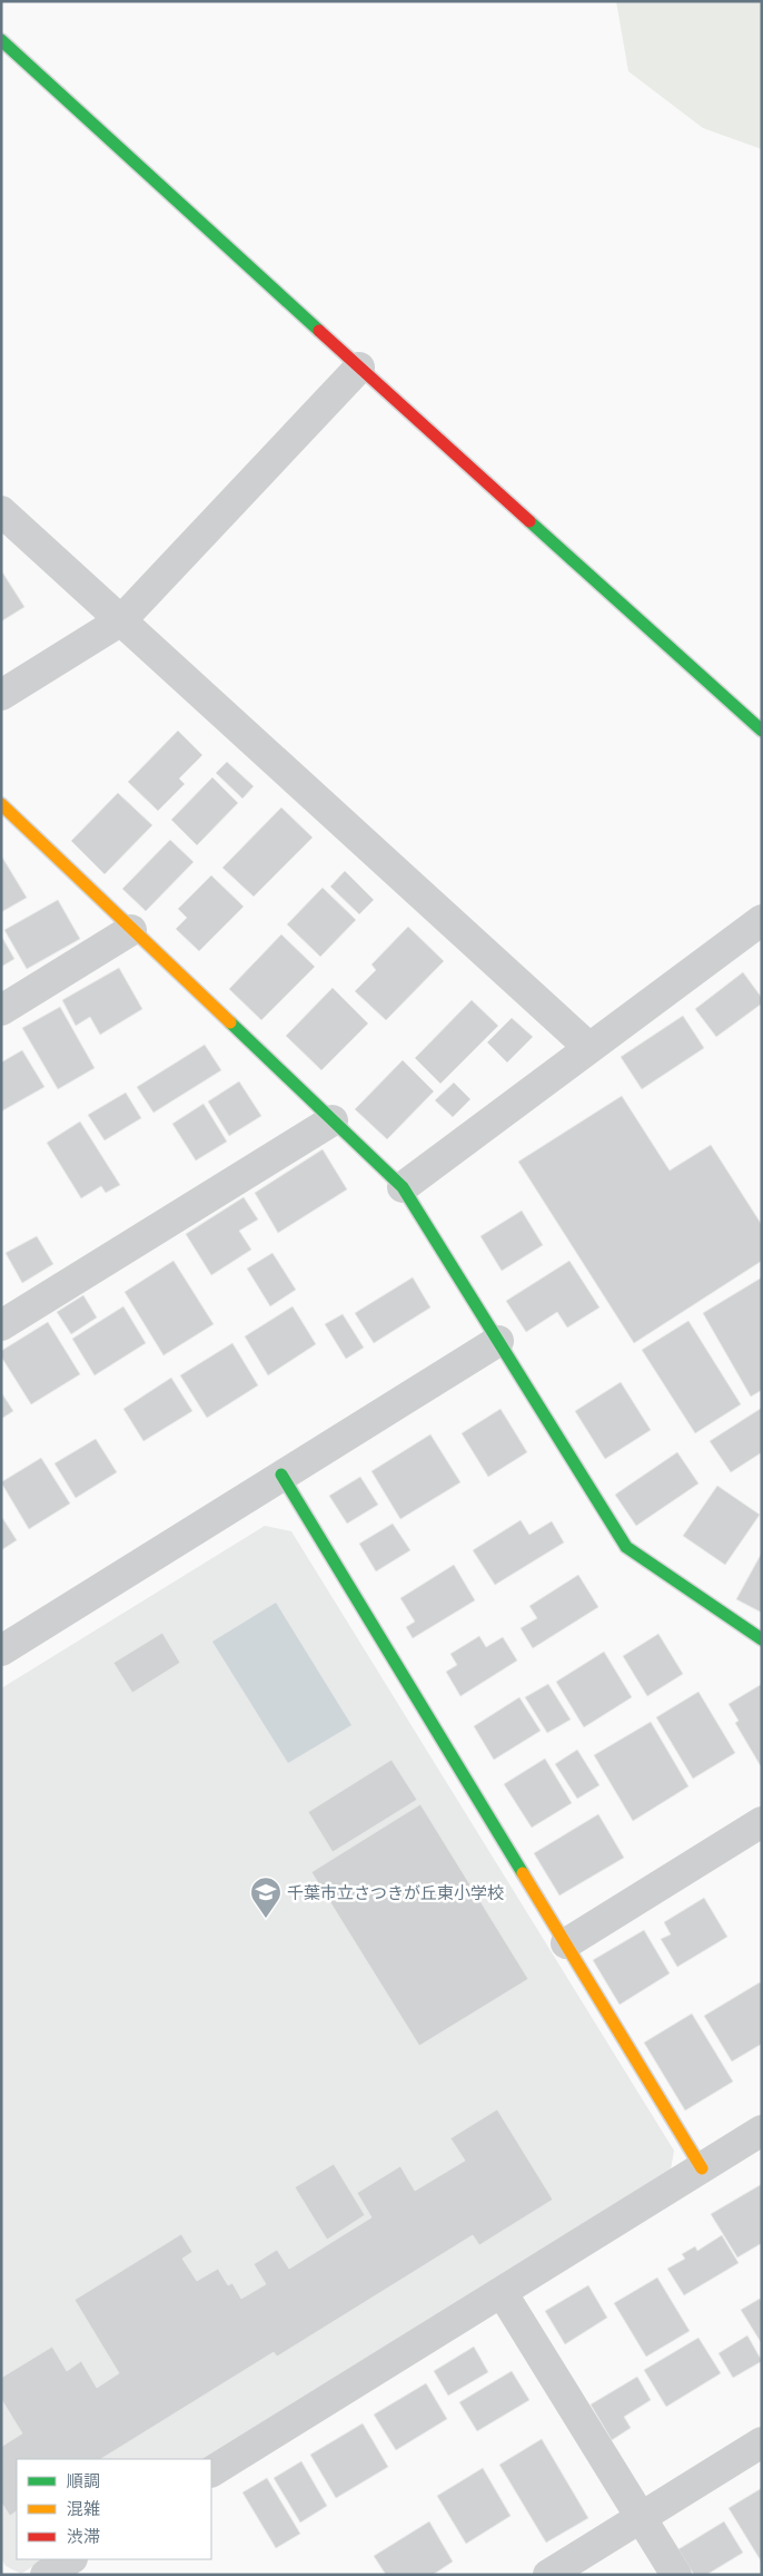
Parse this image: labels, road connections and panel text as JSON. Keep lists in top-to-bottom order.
{
  "places": {
    "school or university": ["千葉市立さつきが丘東小学校"]
  },
  "legend": ["順調", "混雑", "渋滞"]
}
